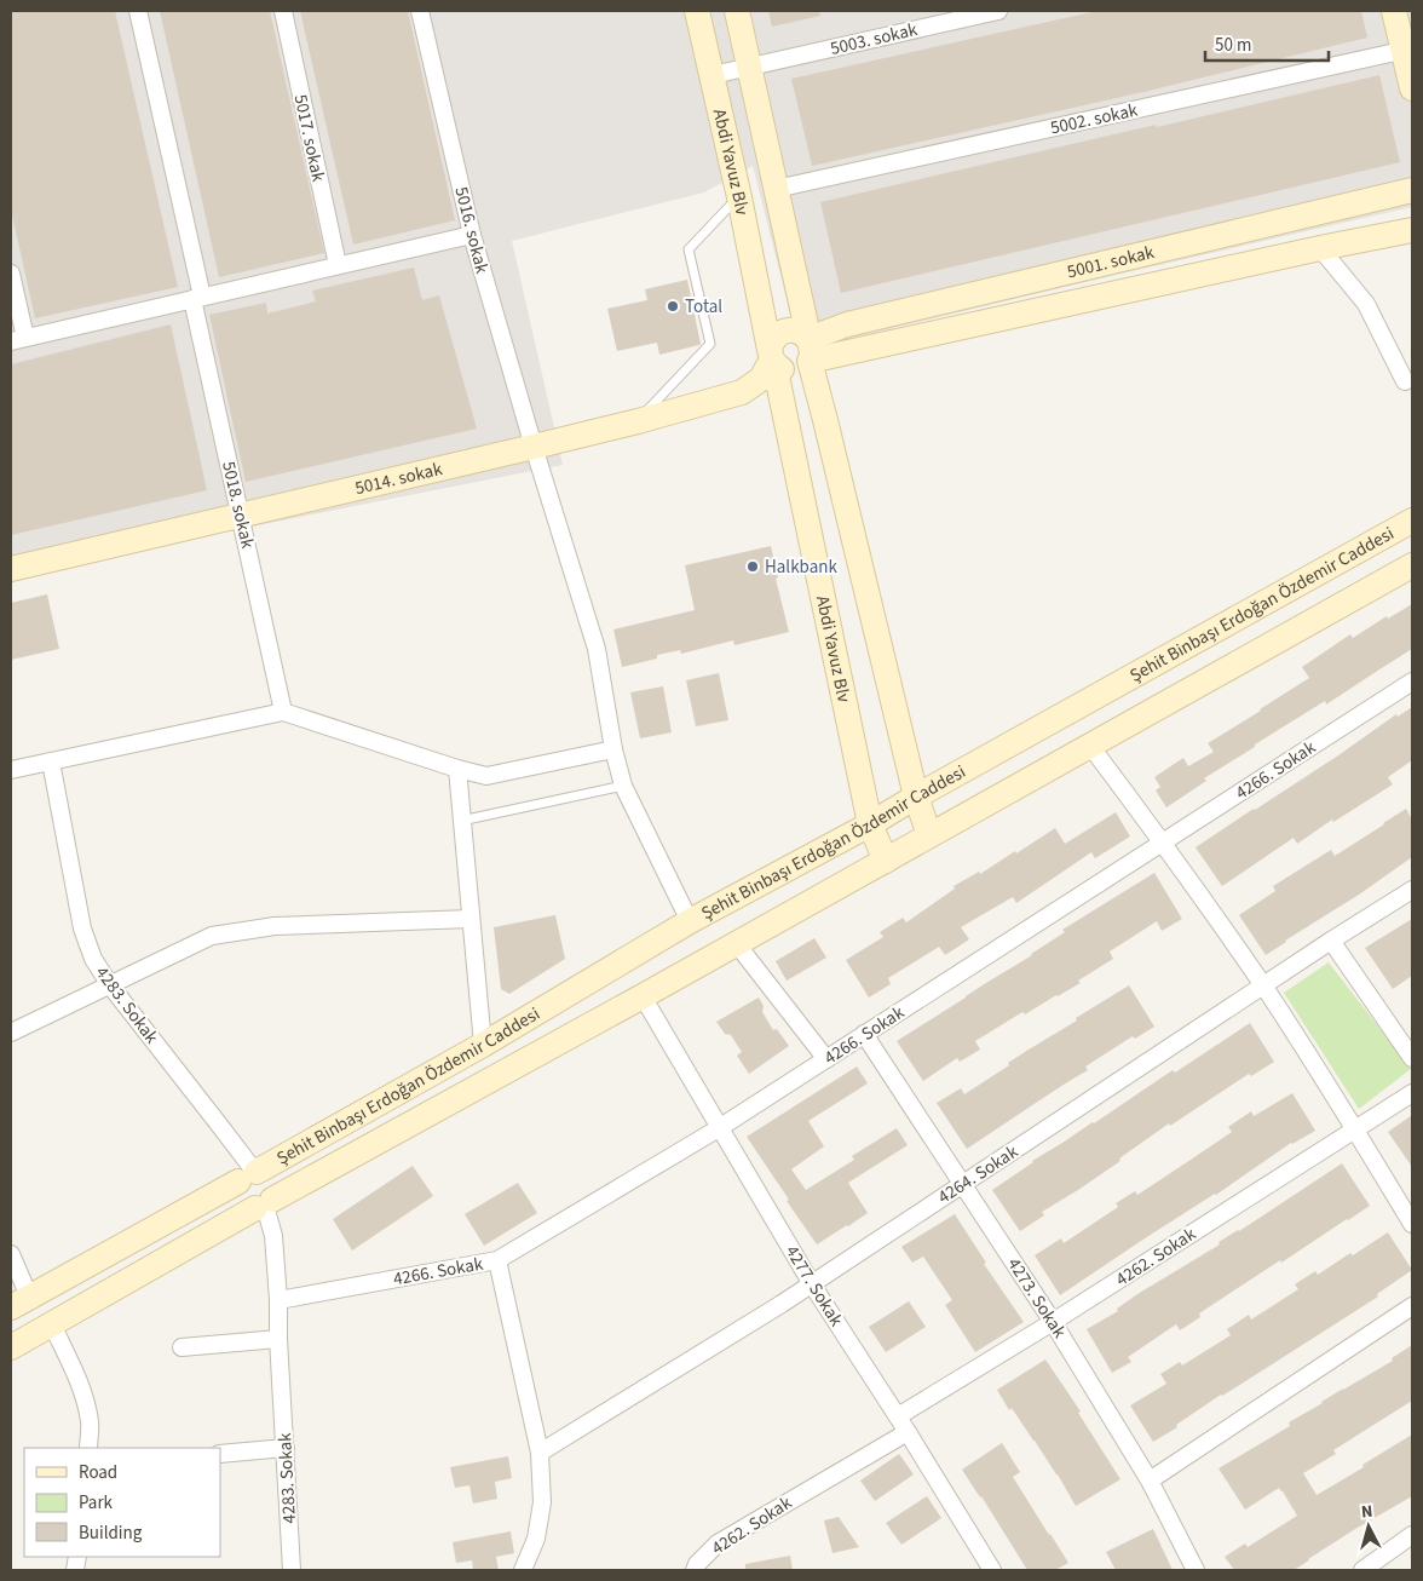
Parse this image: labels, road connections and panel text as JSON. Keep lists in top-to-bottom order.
{
  "streets": {
    "main road": [
      "Abdi Yavuz Blv",
      "5001. sokak",
      "5014. sokak",
      "Şehit Binbaşı Erdoğan Özdemir Caddesi"
    ],
    "street": [
      "5003. sokak",
      "5002. sokak",
      "5017. sokak",
      "5016. sokak",
      "5018. sokak",
      "4266. Sokak",
      "4283. Sokak",
      "4264. Sokak",
      "4262. Sokak",
      "4277. Sokak",
      "4273. Sokak"
    ]
  },
  "crossings": [
    ["5003. sokak", "Abdi Yavuz Blv"],
    ["5002. sokak", "Abdi Yavuz Blv"],
    ["Abdi Yavuz Blv", "5001. sokak"],
    ["Abdi Yavuz Blv", "5014. sokak"],
    ["Abdi Yavuz Blv", "Şehit Binbaşı Erdoğan Özdemir Caddesi"],
    ["5016. sokak", "5014. sokak"],
    ["5016. sokak", "Şehit Binbaşı Erdoğan Özdemir Caddesi"],
    ["5001. sokak", "5014. sokak"],
    ["5014. sokak", "5018. sokak"],
    ["Şehit Binbaşı Erdoğan Özdemir Caddesi", "4283. Sokak"],
    ["Şehit Binbaşı Erdoğan Özdemir Caddesi", "4277. Sokak"],
    ["4266. Sokak", "4283. Sokak"],
    ["4266. Sokak", "4277. Sokak"],
    ["4266. Sokak", "4273. Sokak"],
    ["4264. Sokak", "4277. Sokak"],
    ["4264. Sokak", "4273. Sokak"],
    ["4262. Sokak", "4277. Sokak"],
    ["4262. Sokak", "4273. Sokak"]
  ],
  "places": ["Total", "Halkbank"],
  "legend": ["Road", "Park", "Building"],
  "scale_bar": "50 m",
  "north": "top"
}
